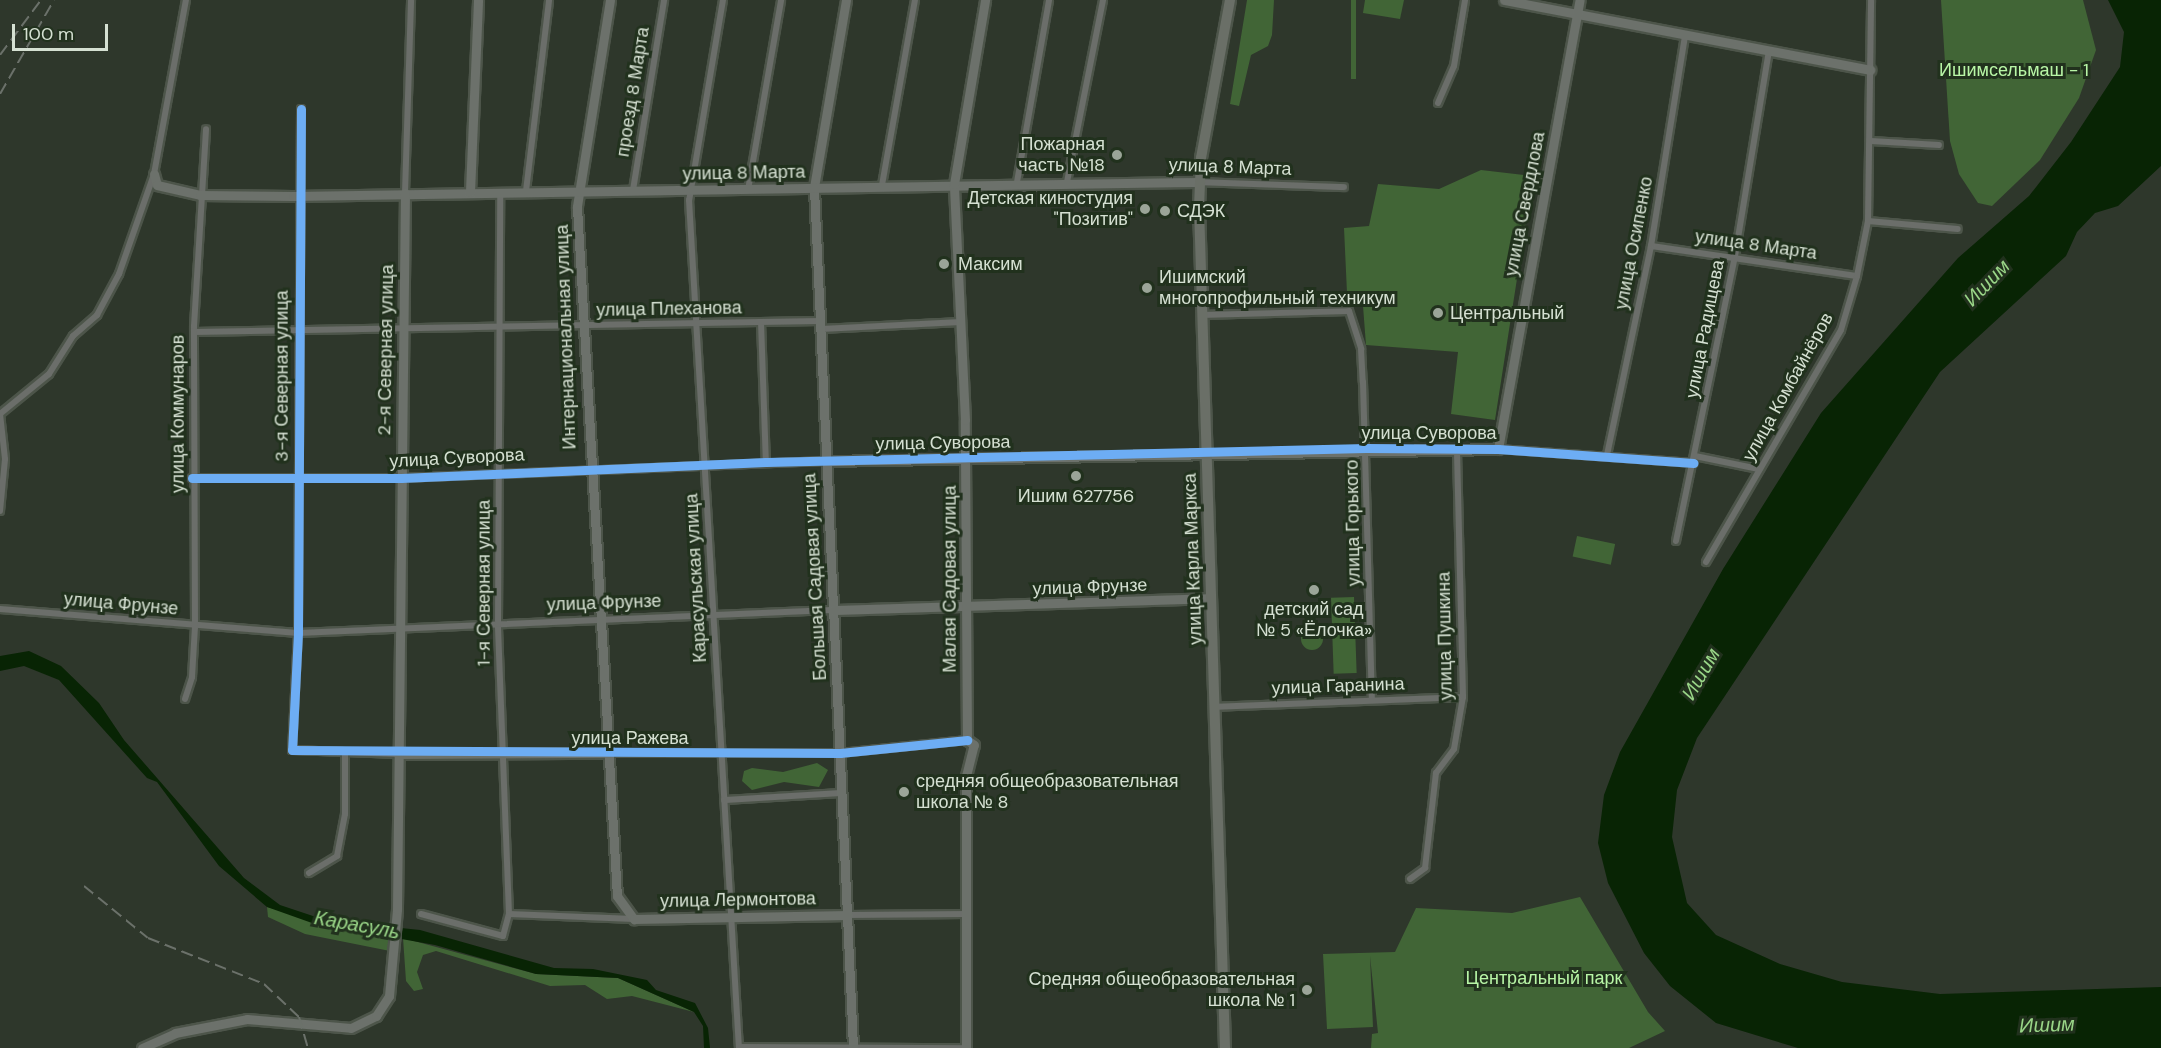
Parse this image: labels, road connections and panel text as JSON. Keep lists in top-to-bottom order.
{
  "streets": {
    "main road": ["улица Карла Маркса"],
    "street": [
      "проезд 8 Марта",
      "улица 8 Марта",
      "улица Свердлова",
      "улица Осипенко",
      "улица Плеханова",
      "улица Радищева",
      "Интернациональная улица",
      "2-я Северная улица",
      "3-я Северная улица",
      "улица Комбайнёров",
      "улица Коммунаров",
      "улица Суворова",
      "улица Горького",
      "Большая Садовая улица",
      "Карасульская улица",
      "Малая Садовая улица",
      "1-я Северная улица",
      "улица Фрунзе",
      "улица Пушкина",
      "улица Гаранина",
      "улица Ражева",
      "улица Лермонтова"
    ]
  },
  "crossings": [
    ["проезд 8 Марта", "улица 8 Марта"],
    ["улица 8 Марта", "улица Осипенко"],
    ["улица 8 Марта", "улица Радищева"],
    ["улица 8 Марта", "Интернациональная улица"],
    ["улица 8 Марта", "2-я Северная улица"],
    ["улица 8 Марта", "3-я Северная улица"],
    ["улица 8 Марта", "улица Комбайнёров"],
    ["улица 8 Марта", "улица Коммунаров"],
    ["улица 8 Марта", "улица Карла Маркса"],
    ["улица 8 Марта", "Большая Садовая улица"],
    ["улица 8 Марта", "Карасульская улица"],
    ["улица 8 Марта", "Малая Садовая улица"],
    ["улица 8 Марта", "1-я Северная улица"],
    ["улица Свердлова", "улица Суворова"],
    ["улица Осипенко", "улица Суворова"],
    ["улица Плеханова", "Интернациональная улица"],
    ["улица Плеханова", "2-я Северная улица"],
    ["улица Плеханова", "3-я Северная улица"],
    ["улица Плеханова", "улица Коммунаров"],
    ["улица Плеханова", "Большая Садовая улица"],
    ["улица Плеханова", "Карасульская улица"],
    ["улица Плеханова", "Малая Садовая улица"],
    ["улица Плеханова", "1-я Северная улица"],
    ["улица Радищева", "улица Суворова"],
    ["Интернациональная улица", "улица Суворова"],
    ["Интернациональная улица", "улица Фрунзе"],
    ["Интернациональная улица", "улица Ражева"],
    ["Интернациональная улица", "улица Лермонтова"],
    ["2-я Северная улица", "улица Суворова"],
    ["2-я Северная улица", "улица Фрунзе"],
    ["2-я Северная улица", "улица Ражева"],
    ["3-я Северная улица", "улица Суворова"],
    ["3-я Северная улица", "улица Фрунзе"],
    ["3-я Северная улица", "улица Ражева"],
    ["улица Комбайнёров", "улица Суворова"],
    ["улица Коммунаров", "улица Суворова"],
    ["улица Коммунаров", "улица Фрунзе"],
    ["улица Суворова", "улица Горького"],
    ["улица Суворова", "улица Карла Маркса"],
    ["улица Суворова", "Большая Садовая улица"],
    ["улица Суворова", "Карасульская улица"],
    ["улица Суворова", "Малая Садовая улица"],
    ["улица Суворова", "1-я Северная улица"],
    ["улица Суворова", "улица Пушкина"],
    ["улица Горького", "улица Карла Маркса"],
    ["улица Горького", "улица Гаранина"],
    ["улица Карла Маркса", "улица Фрунзе"],
    ["улица Карла Маркса", "улица Гаранина"],
    ["Большая Садовая улица", "улица Фрунзе"],
    ["Большая Садовая улица", "улица Ражева"],
    ["Большая Садовая улица", "улица Лермонтова"],
    ["Карасульская улица", "улица Фрунзе"],
    ["Карасульская улица", "улица Ражева"],
    ["Карасульская улица", "улица Лермонтова"],
    ["Малая Садовая улица", "улица Фрунзе"],
    ["Малая Садовая улица", "улица Ражева"],
    ["Малая Садовая улица", "улица Лермонтова"],
    ["1-я Северная улица", "улица Фрунзе"],
    ["1-я Северная улица", "улица Ражева"],
    ["1-я Северная улица", "улица Лермонтова"],
    ["улица Пушкина", "улица Гаранина"]
  ],
  "water": ["Ишим", "Карасуль"],
  "parks": ["Ишимсельмаш - 1", "Центральный парк"],
  "places": [
    "Пожарная часть №18",
    "Детская киностудия \"Позитив\"",
    "СДЭК",
    "Максим",
    "Ишимский многопрофильный техникум",
    "Центральный",
    "Ишим 627756",
    "детский сад № 5 «Ёлочка»",
    "средняя общеобразовательная школа № 8",
    "Средняя общеобразовательная школа № 1"
  ],
  "scale_bar": "100 m"
}
